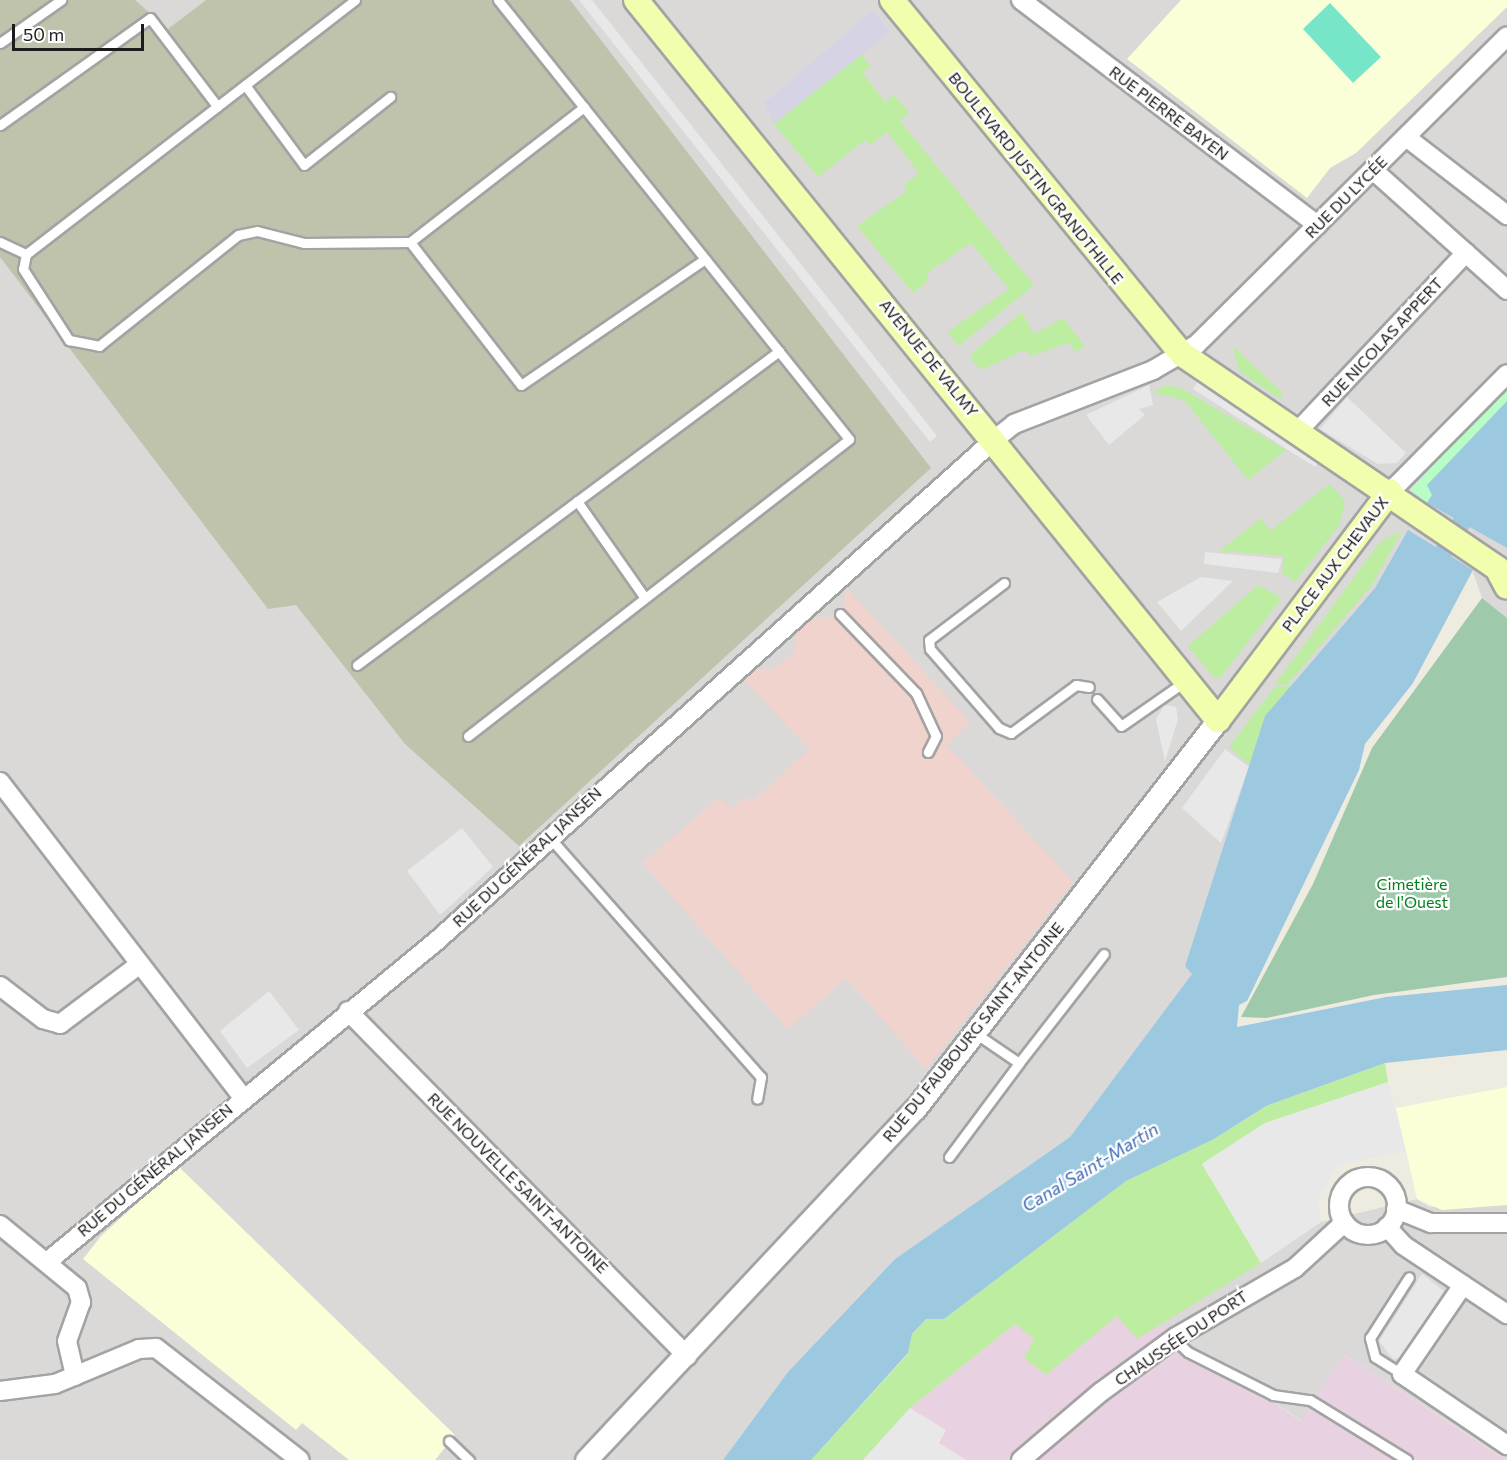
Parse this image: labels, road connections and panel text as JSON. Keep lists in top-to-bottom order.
{
  "streets": {
    "main road": ["BOULEVARD JUSTIN GRANDTHILLE", "AVENUE DE VALMY", "PLACE AUX CHEVAUX"],
    "street": [
      "RUE PIERRE BAYEN",
      "RUE DU LYCÉE",
      "RUE NICOLAS APPERT",
      "RUE DU GÉNÉRAL JANSEN",
      "RUE DU FAUBOURG SAINT-ANTOINE",
      "RUE NOUVELLE SAINT-ANTOINE",
      "CHAUSSÉE DU PORT"
    ]
  },
  "crossings": [
    ["RUE PIERRE BAYEN", "RUE DU LYCÉE"],
    ["BOULEVARD JUSTIN GRANDTHILLE", "RUE DU LYCÉE"],
    ["BOULEVARD JUSTIN GRANDTHILLE", "PLACE AUX CHEVAUX"],
    ["BOULEVARD JUSTIN GRANDTHILLE", "RUE DU GÉNÉRAL JANSEN"],
    ["RUE DU LYCÉE", "PLACE AUX CHEVAUX"],
    ["RUE DU LYCÉE", "RUE DU GÉNÉRAL JANSEN"],
    ["RUE NICOLAS APPERT", "PLACE AUX CHEVAUX"],
    ["AVENUE DE VALMY", "PLACE AUX CHEVAUX"],
    ["AVENUE DE VALMY", "RUE DU GÉNÉRAL JANSEN"],
    ["AVENUE DE VALMY", "RUE DU FAUBOURG SAINT-ANTOINE"],
    ["PLACE AUX CHEVAUX", "RUE DU GÉNÉRAL JANSEN"],
    ["PLACE AUX CHEVAUX", "RUE DU FAUBOURG SAINT-ANTOINE"],
    ["RUE DU GÉNÉRAL JANSEN", "RUE NOUVELLE SAINT-ANTOINE"],
    ["RUE DU FAUBOURG SAINT-ANTOINE", "RUE NOUVELLE SAINT-ANTOINE"]
  ],
  "water": ["Canal Saint-Martin"],
  "parks": ["Cimetière de l'Ouest"],
  "scale_bar": "50 m"
}
